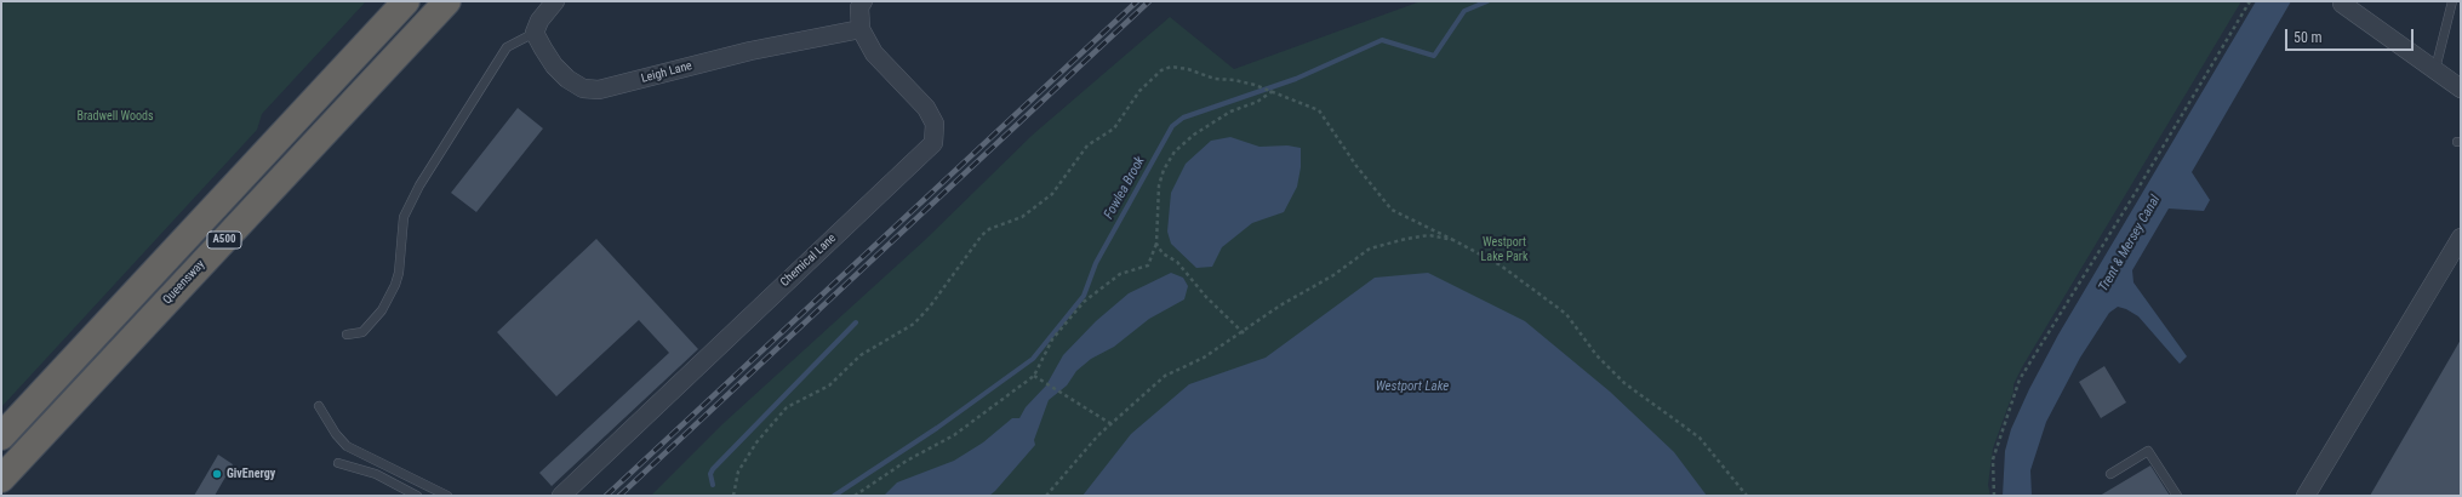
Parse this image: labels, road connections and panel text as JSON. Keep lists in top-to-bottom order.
{
  "streets": {
    "highway": ["A500", "Queensway"],
    "street": ["Leigh Lane", "Chemical Lane"]
  },
  "crossings": [
    ["Leigh Lane", "Chemical Lane"]
  ],
  "water": ["Fowlea Brook", "Trent & Mersey Canal", "Westport Lake"],
  "parks": ["Bradwell Woods", "Westport Lake Park"],
  "places": ["GivEnergy"],
  "scale_bar": "50 m"
}
